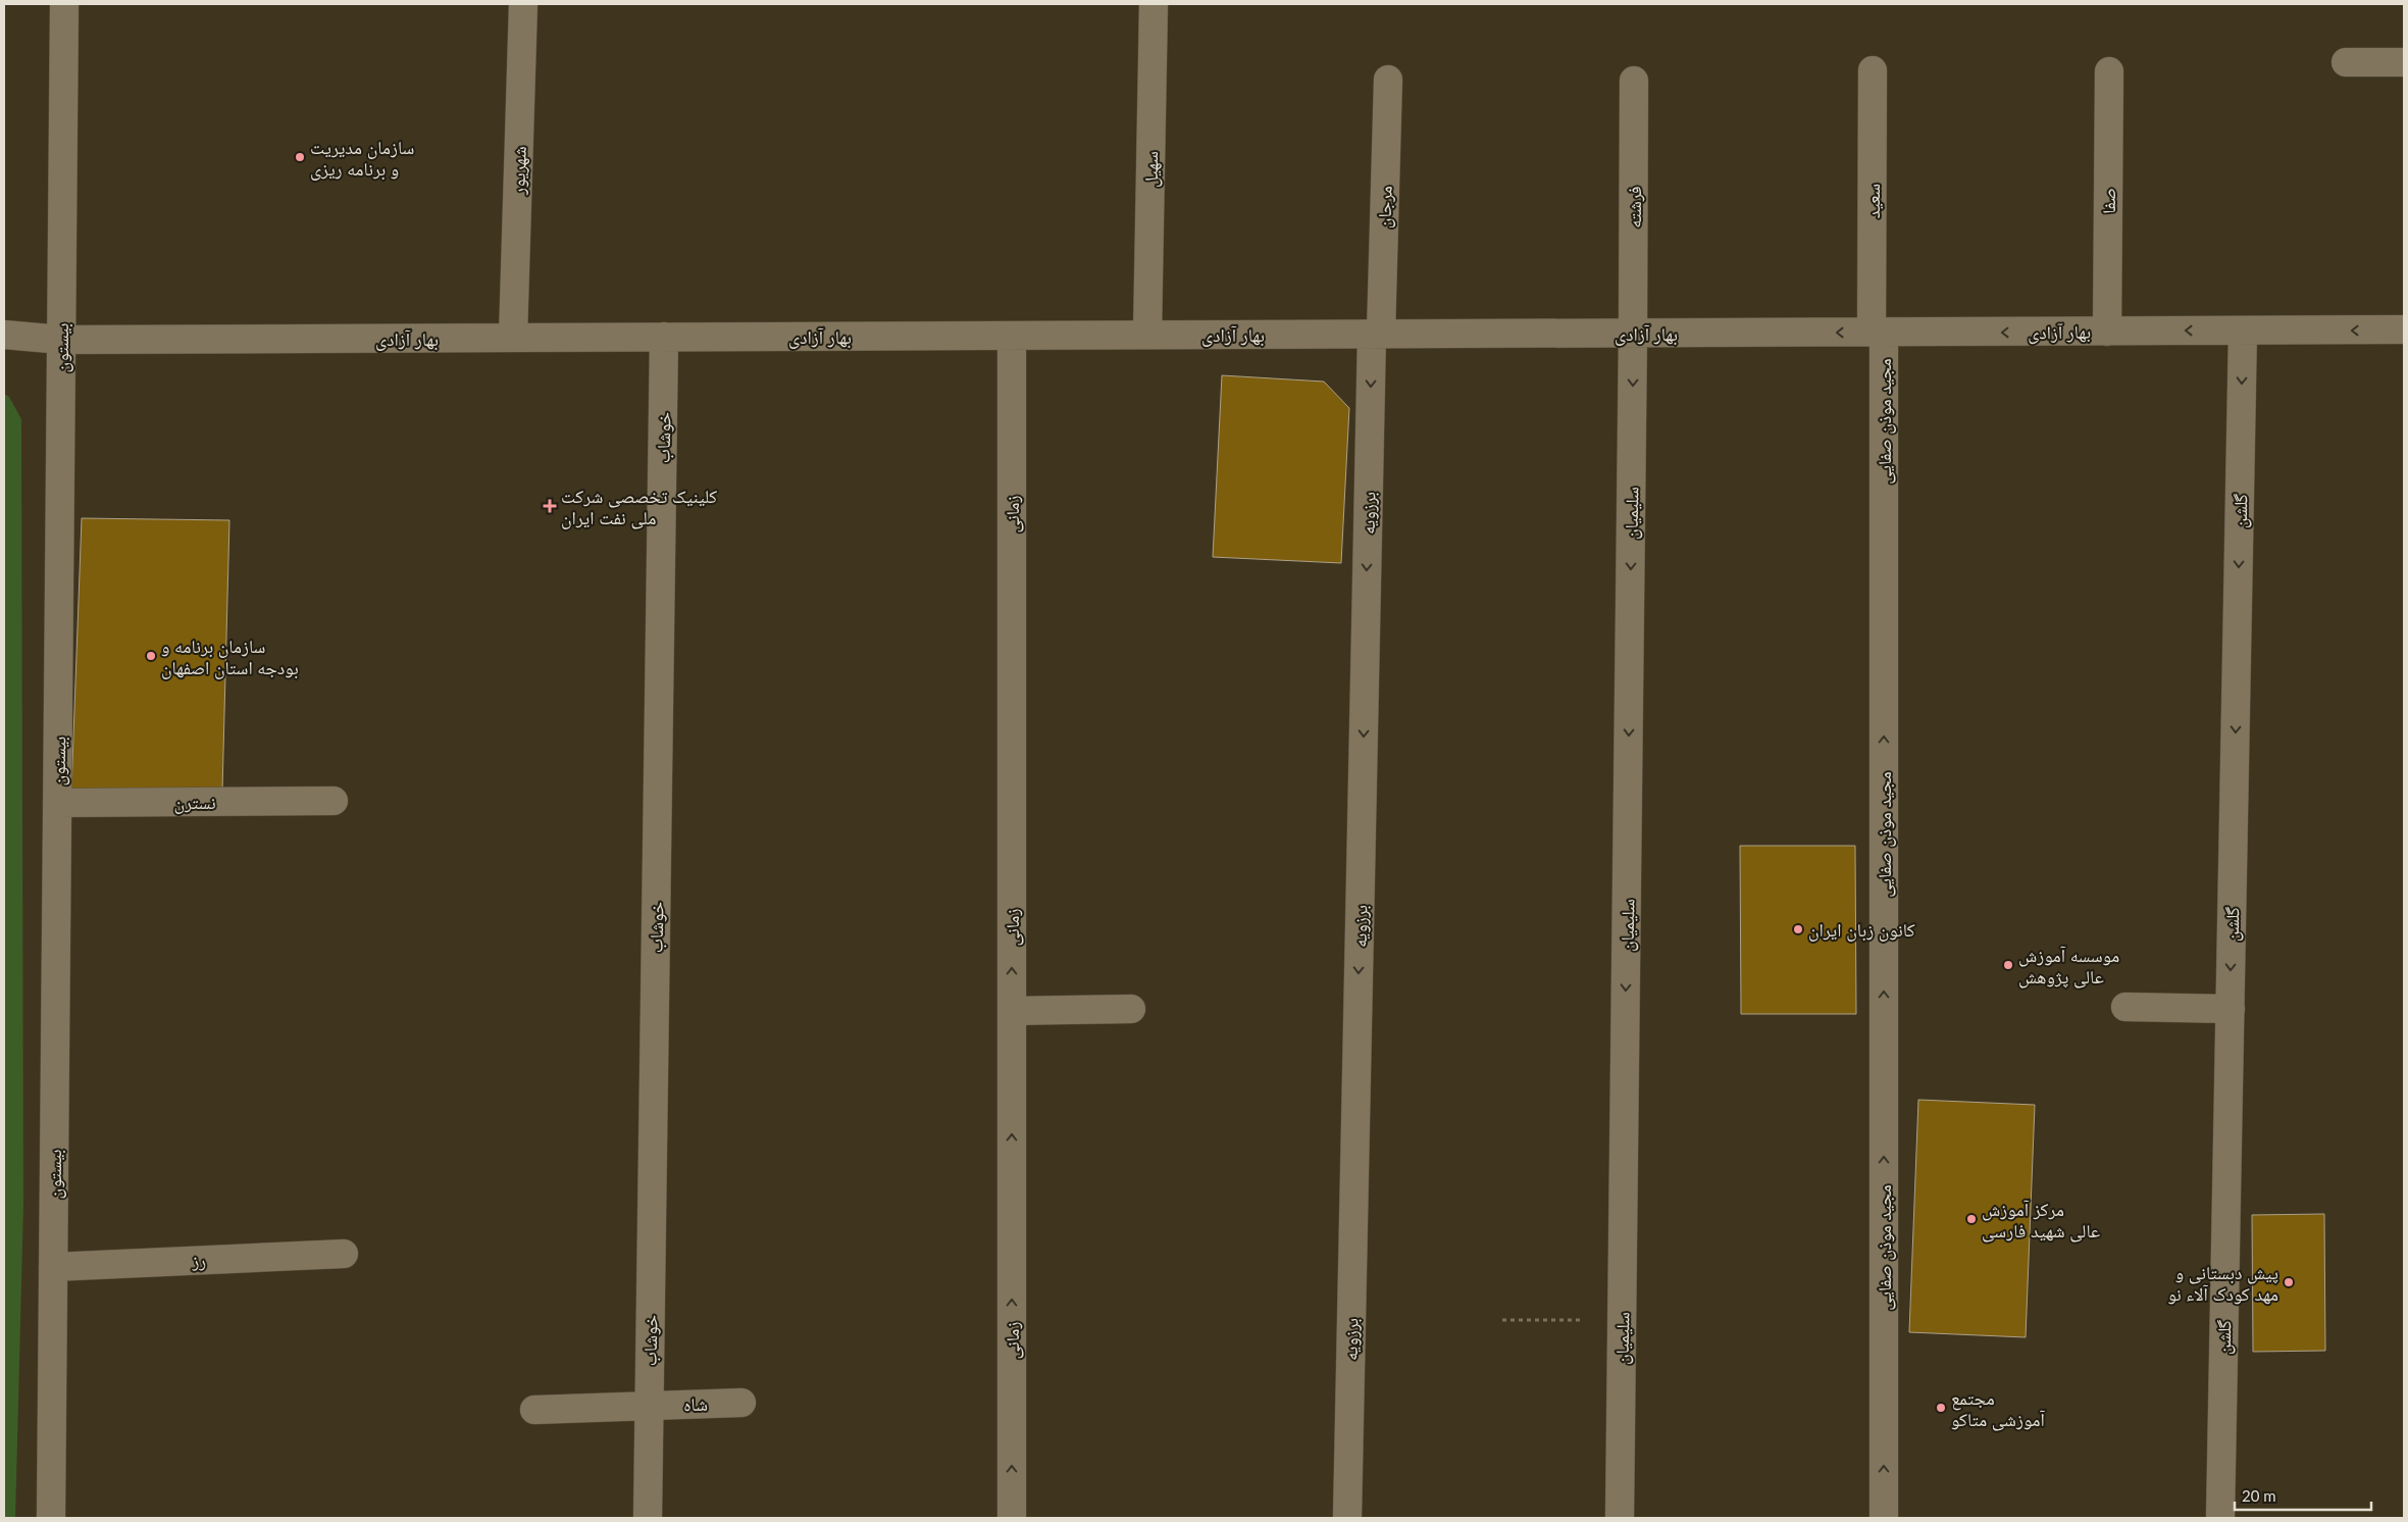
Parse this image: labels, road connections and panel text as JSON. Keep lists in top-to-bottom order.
{
  "streets": {
    "street": [
      "سهیل",
      "شهریور",
      "سعید",
      "صفا",
      "مرجان",
      "فرشته",
      "بهار آزادی",
      "بیستون",
      "مجید موذن صفایی",
      "خوشاب",
      "گلشن",
      "برزویه",
      "سلیمیان",
      "زمانی",
      "نسترن",
      "رز",
      "شاه"
    ]
  },
  "crossings": [
    ["سهیل", "بهار آزادی"],
    ["شهریور", "بهار آزادی"],
    ["سعید", "بهار آزادی"],
    ["سعید", "مجید موذن صفایی"],
    ["صفا", "بهار آزادی"],
    ["مرجان", "بهار آزادی"],
    ["مرجان", "برزویه"],
    ["فرشته", "بهار آزادی"],
    ["فرشته", "سلیمیان"],
    ["بهار آزادی", "بیستون"],
    ["بهار آزادی", "مجید موذن صفایی"],
    ["بهار آزادی", "خوشاب"],
    ["بهار آزادی", "گلشن"],
    ["بهار آزادی", "برزویه"],
    ["بهار آزادی", "سلیمیان"],
    ["بهار آزادی", "زمانی"],
    ["بیستون", "نسترن"],
    ["بیستون", "رز"],
    ["خوشاب", "شاه"]
  ],
  "one_way": [
    "مجید موذن صفایی",
    "گلشن",
    "برزویه",
    "سلیمیان",
    "زمانی"
  ],
  "places": {
    "other": [
      "سازمان مدیریت و برنامه ریزی",
      "سازمان برنامه و بودجه استان اصفهان",
      "کانون زبان ایران",
      "موسسه آموزش عالی پژوهش",
      "مرکز آموزش عالی شهید فارسی",
      "پیش دبستانی و مهد کودک آلاء نو",
      "مجتمع آموزشی متاکو"
    ],
    "health": ["کلینیک تخصصی شرکت ملی نفت ایران"]
  },
  "scale_bar": "20 m"
}
